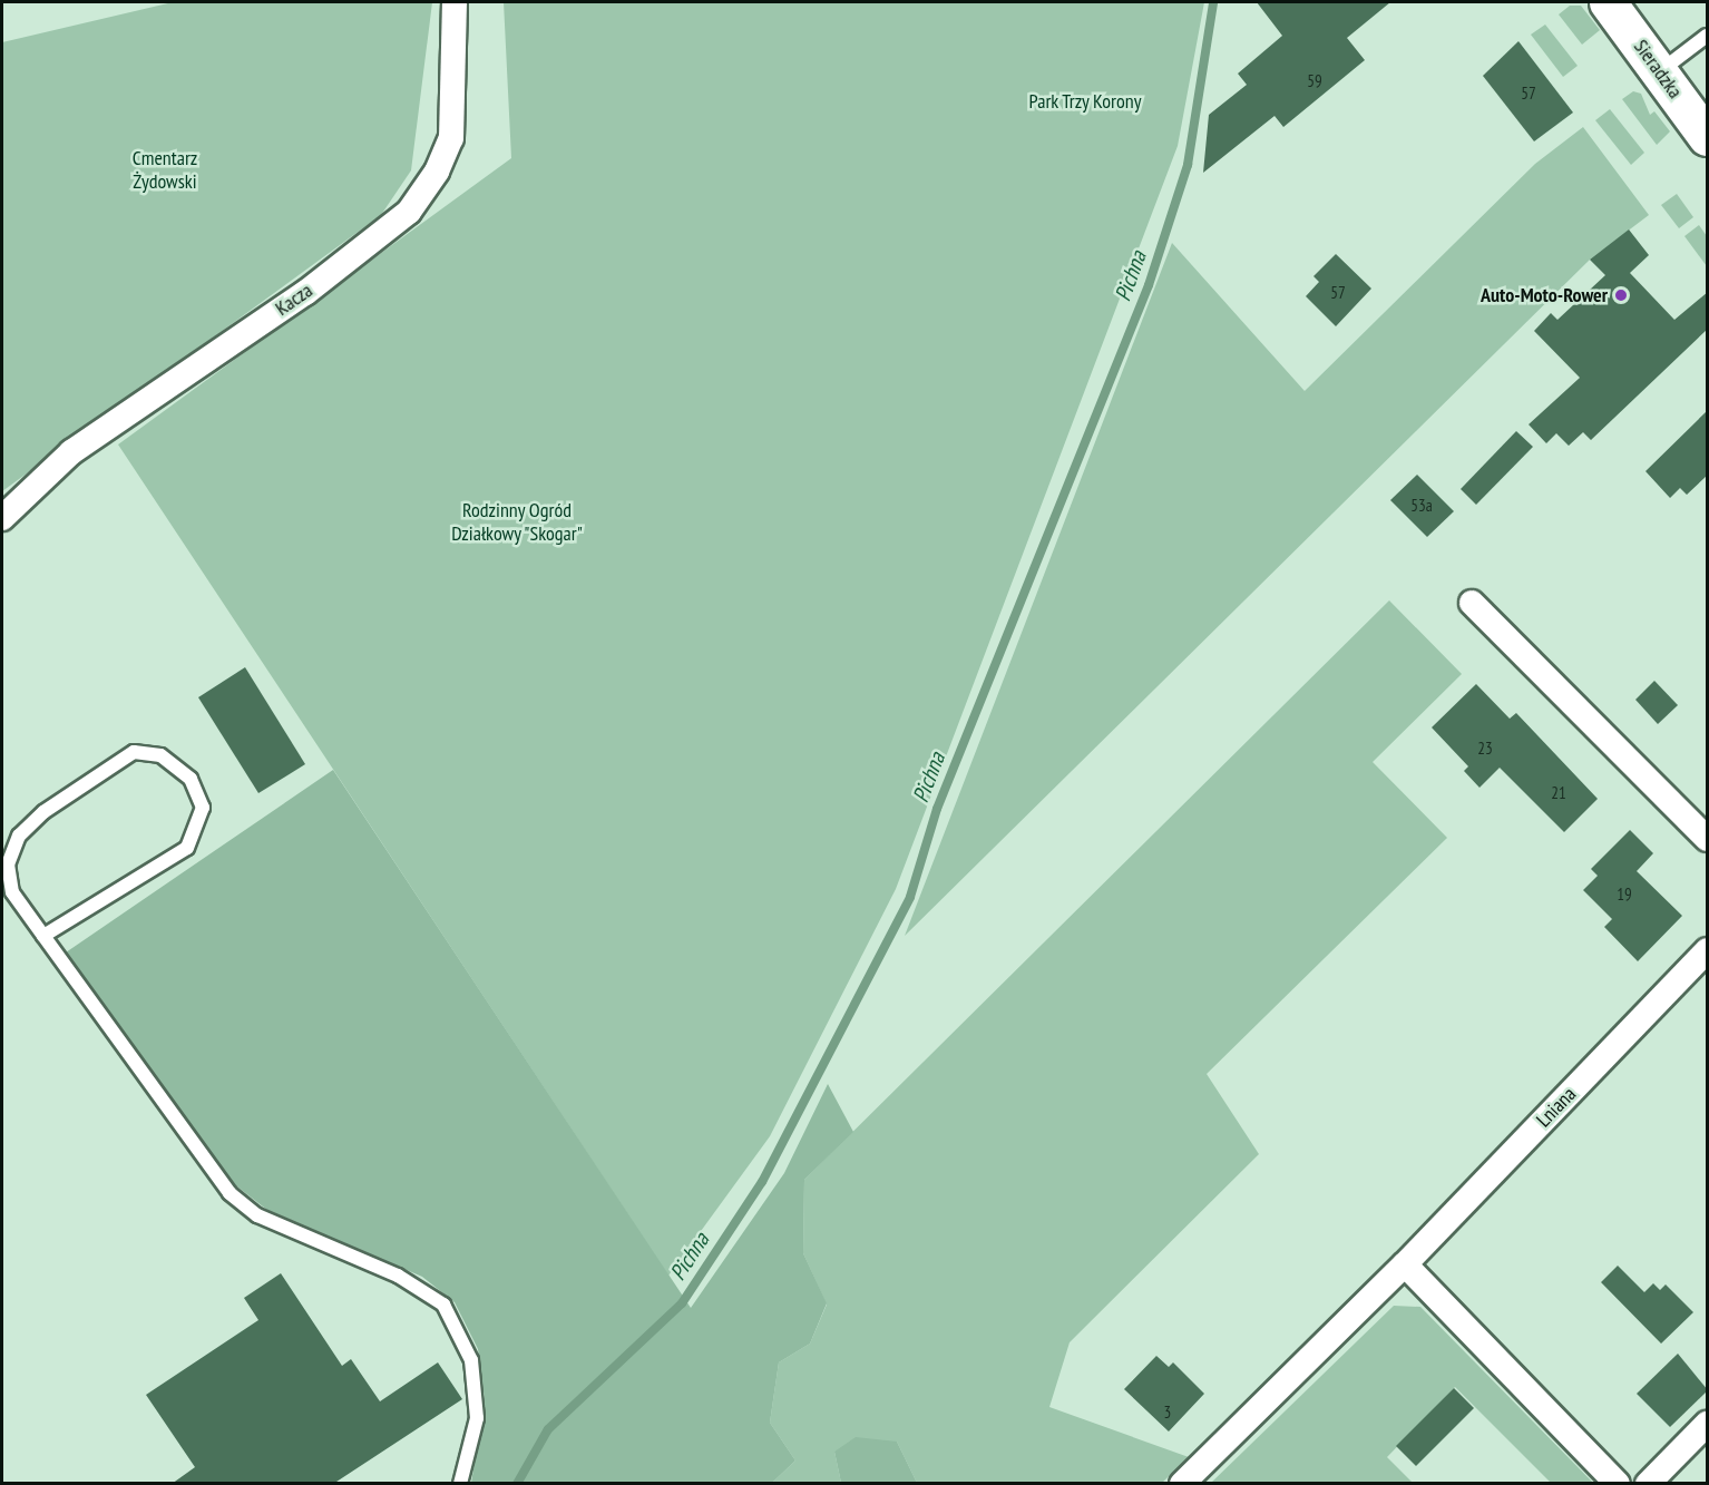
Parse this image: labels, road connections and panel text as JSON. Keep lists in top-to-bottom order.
{
  "streets": {
    "street": ["Sieradzka", "Kacza", "Lniana"]
  },
  "water": ["Pichna"],
  "parks": ["Park Trzy Korony", "Cmentarz Żydowski", "Rodzinny Ogród Działkowy \"Skogar\""],
  "places": ["Auto-Moto-Rower"],
  "house_numbers": [
    "59",
    "57",
    "57",
    "53a",
    "23",
    "21",
    "19",
    "3"
  ]
}
